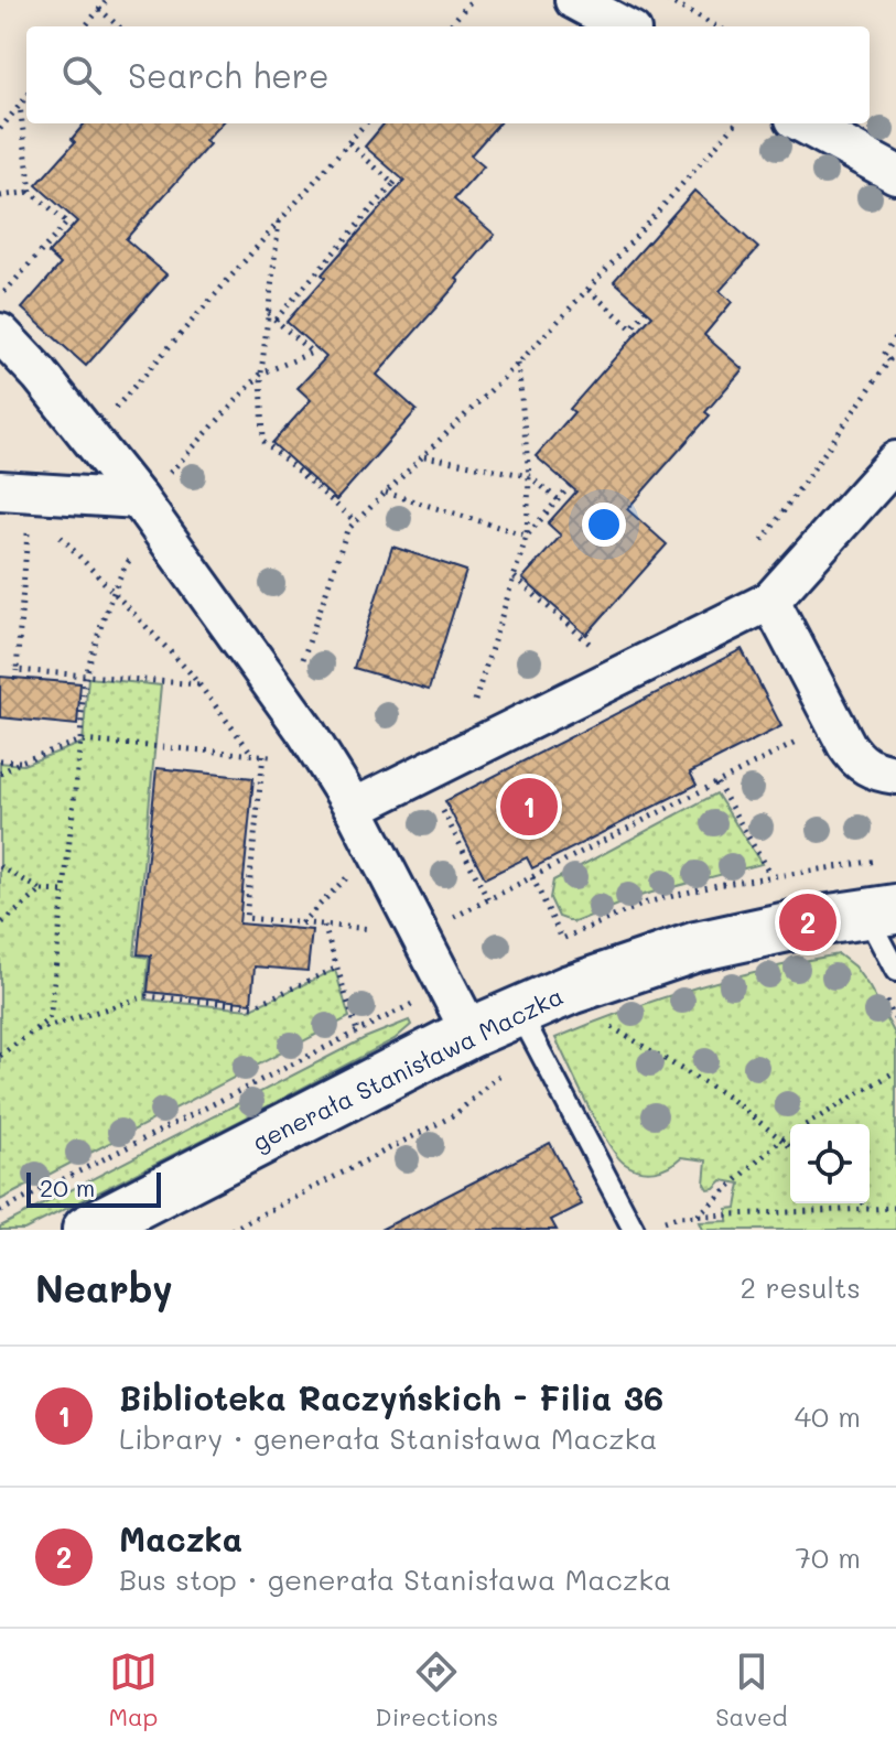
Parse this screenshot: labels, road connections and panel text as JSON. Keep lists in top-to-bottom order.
{
  "streets": {
    "street": ["generała Stanisława Maczka"]
  },
  "scale_bar": "20 m",
  "page": {
    "search": "Search here",
    "pins": ["1", "2"],
    "scale": "20 m",
    "heading": ["Nearby", "2 results"],
    "list": [
      {
        "mark": "1",
        "name": "Biblioteka Raczyńskich - Filia 36",
        "note": "Library · generała Stanisława Maczka",
        "value": "40 m"
      },
      {
        "mark": "2",
        "name": "Maczka",
        "note": "Bus stop · generała Stanisława Maczka",
        "value": "70 m"
      }
    ],
    "nav": ["Map", "Directions", "Saved"]
  }
}
